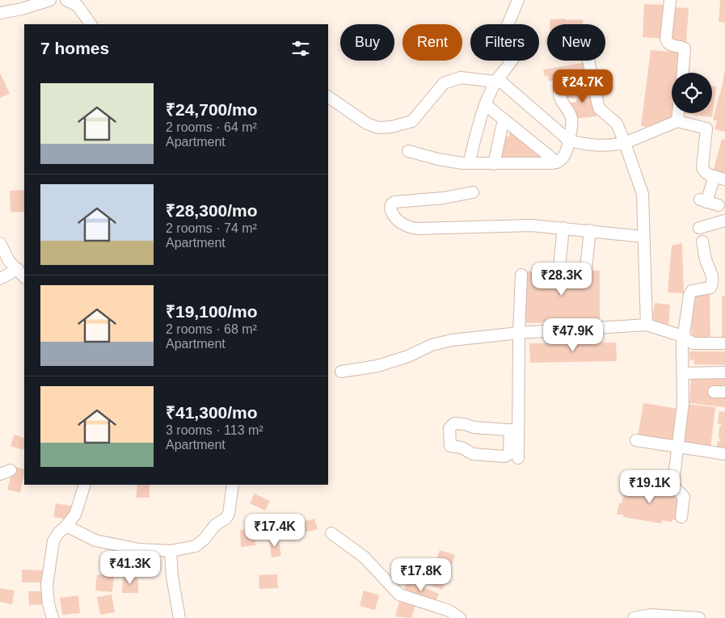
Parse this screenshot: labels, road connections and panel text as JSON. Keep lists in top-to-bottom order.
{
  "page": {
    "chip": [
      "Buy",
      "Rent",
      "Filters",
      "New"
    ],
    "heading": "7 homes",
    "price": [
      "₹24.7K",
      "₹28.3K",
      "₹47.9K",
      "₹19.1K",
      "₹17.4K",
      "₹41.3K",
      "₹17.8K"
    ],
    "list": [
      {
        "name": "₹24,700/mo",
        "note": "2 rooms · 64 m² · Apartment"
      },
      {
        "name": "₹28,300/mo",
        "note": "2 rooms · 74 m² · Apartment"
      },
      {
        "name": "₹19,100/mo",
        "note": "2 rooms · 68 m² · Apartment"
      },
      {
        "name": "₹41,300/mo",
        "note": "3 rooms · 113 m² · Apartment"
      }
    ]
  }
}
